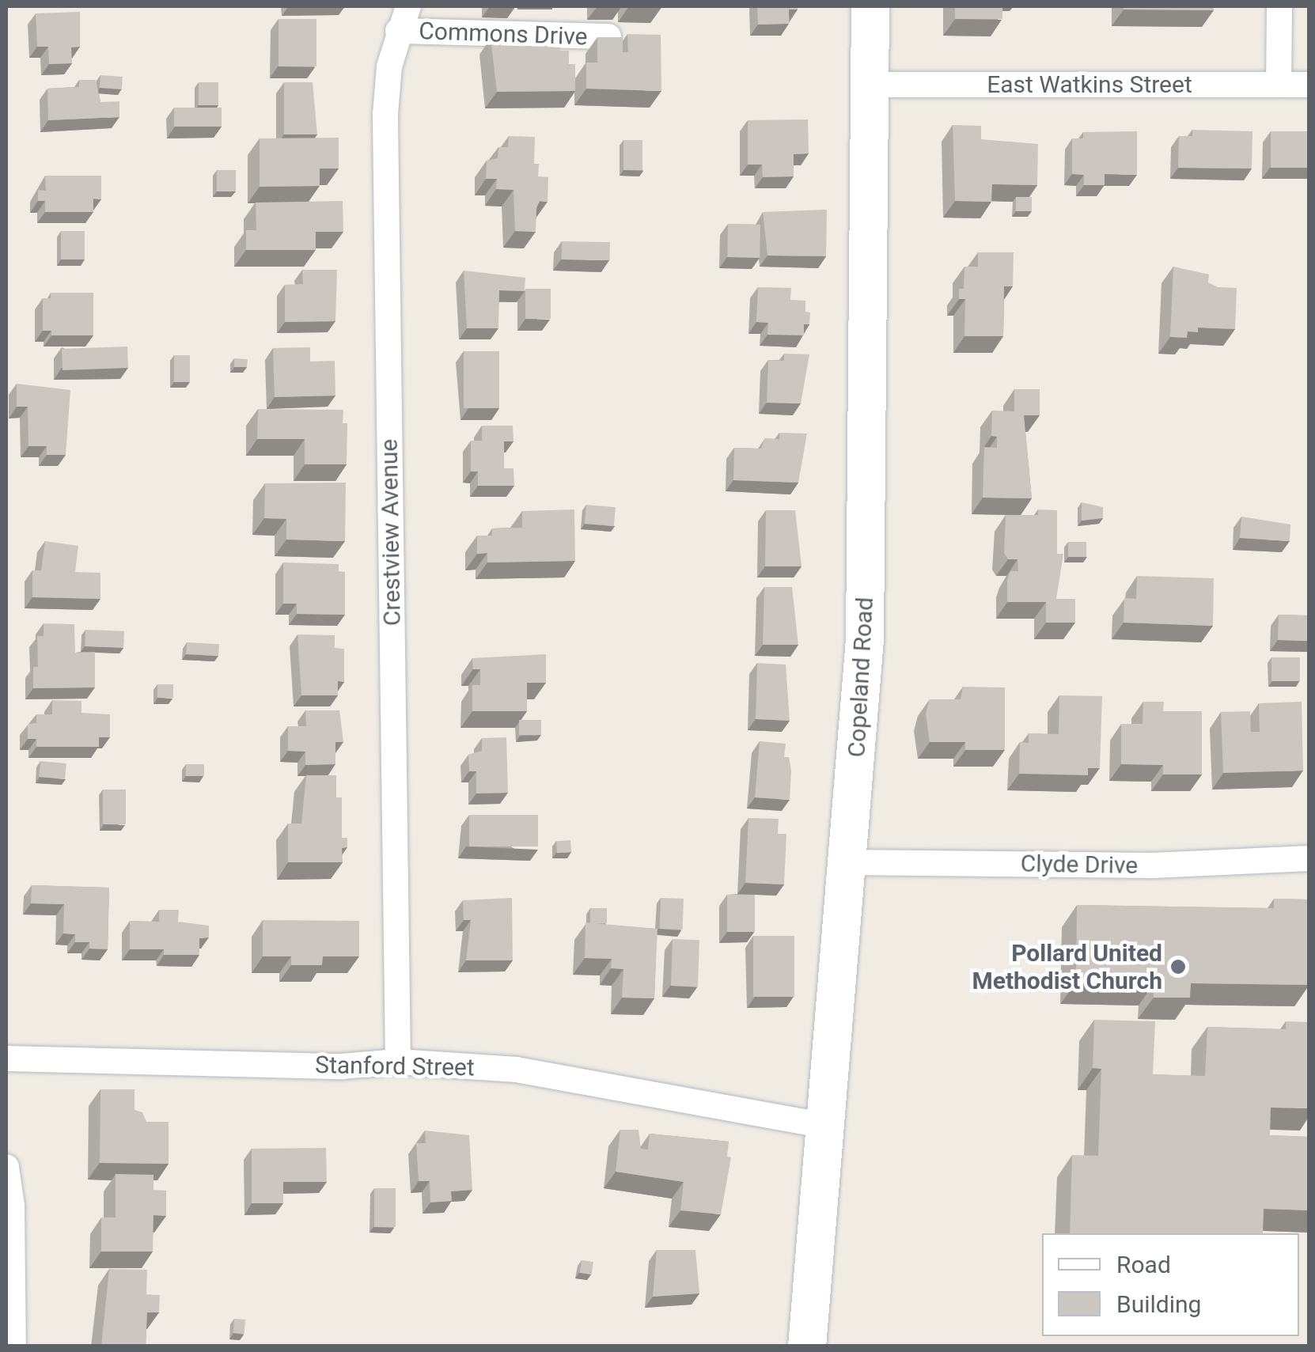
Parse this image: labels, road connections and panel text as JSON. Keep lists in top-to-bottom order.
{
  "streets": {
    "street": [
      "Commons Drive",
      "East Watkins Street",
      "Crestview Avenue",
      "Copeland Road",
      "Clyde Drive",
      "Stanford Street"
    ]
  },
  "crossings": [
    ["Commons Drive", "Crestview Avenue"],
    ["East Watkins Street", "Copeland Road"],
    ["Crestview Avenue", "Stanford Street"],
    ["Copeland Road", "Clyde Drive"],
    ["Copeland Road", "Stanford Street"]
  ],
  "places": ["Pollard United Methodist Church"],
  "legend": ["Road", "Building"]
}
